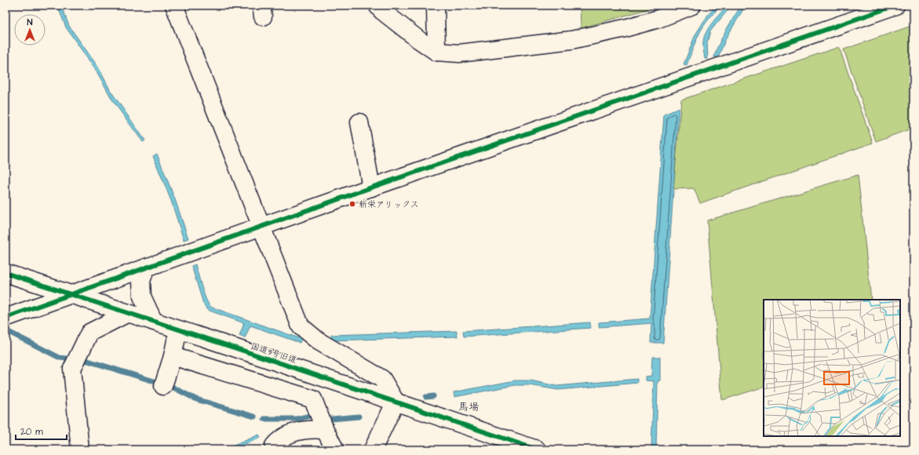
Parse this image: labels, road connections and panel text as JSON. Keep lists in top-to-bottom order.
{
  "streets": {
    "street": ["国道3号旧道"]
  },
  "districts": ["馬場"],
  "places": ["新栄アリックス"],
  "scale_bar": "20 m",
  "north": "top"
}
